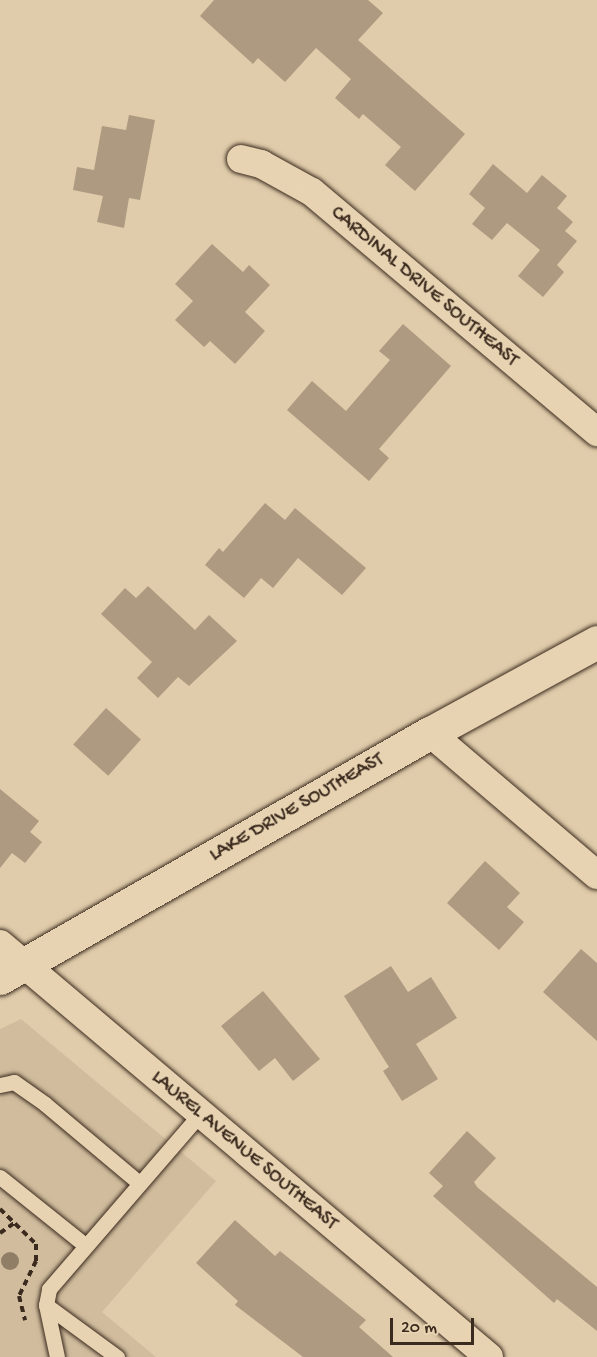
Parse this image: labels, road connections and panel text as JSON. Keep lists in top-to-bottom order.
{
  "streets": {
    "main road": ["LAKE DRIVE SOUTHEAST"],
    "street": ["CARDINAL DRIVE SOUTHEAST", "LAUREL AVENUE SOUTHEAST"]
  },
  "crossings": [
    ["LAKE DRIVE SOUTHEAST", "LAUREL AVENUE SOUTHEAST"]
  ],
  "scale_bar": "20 m"
}
